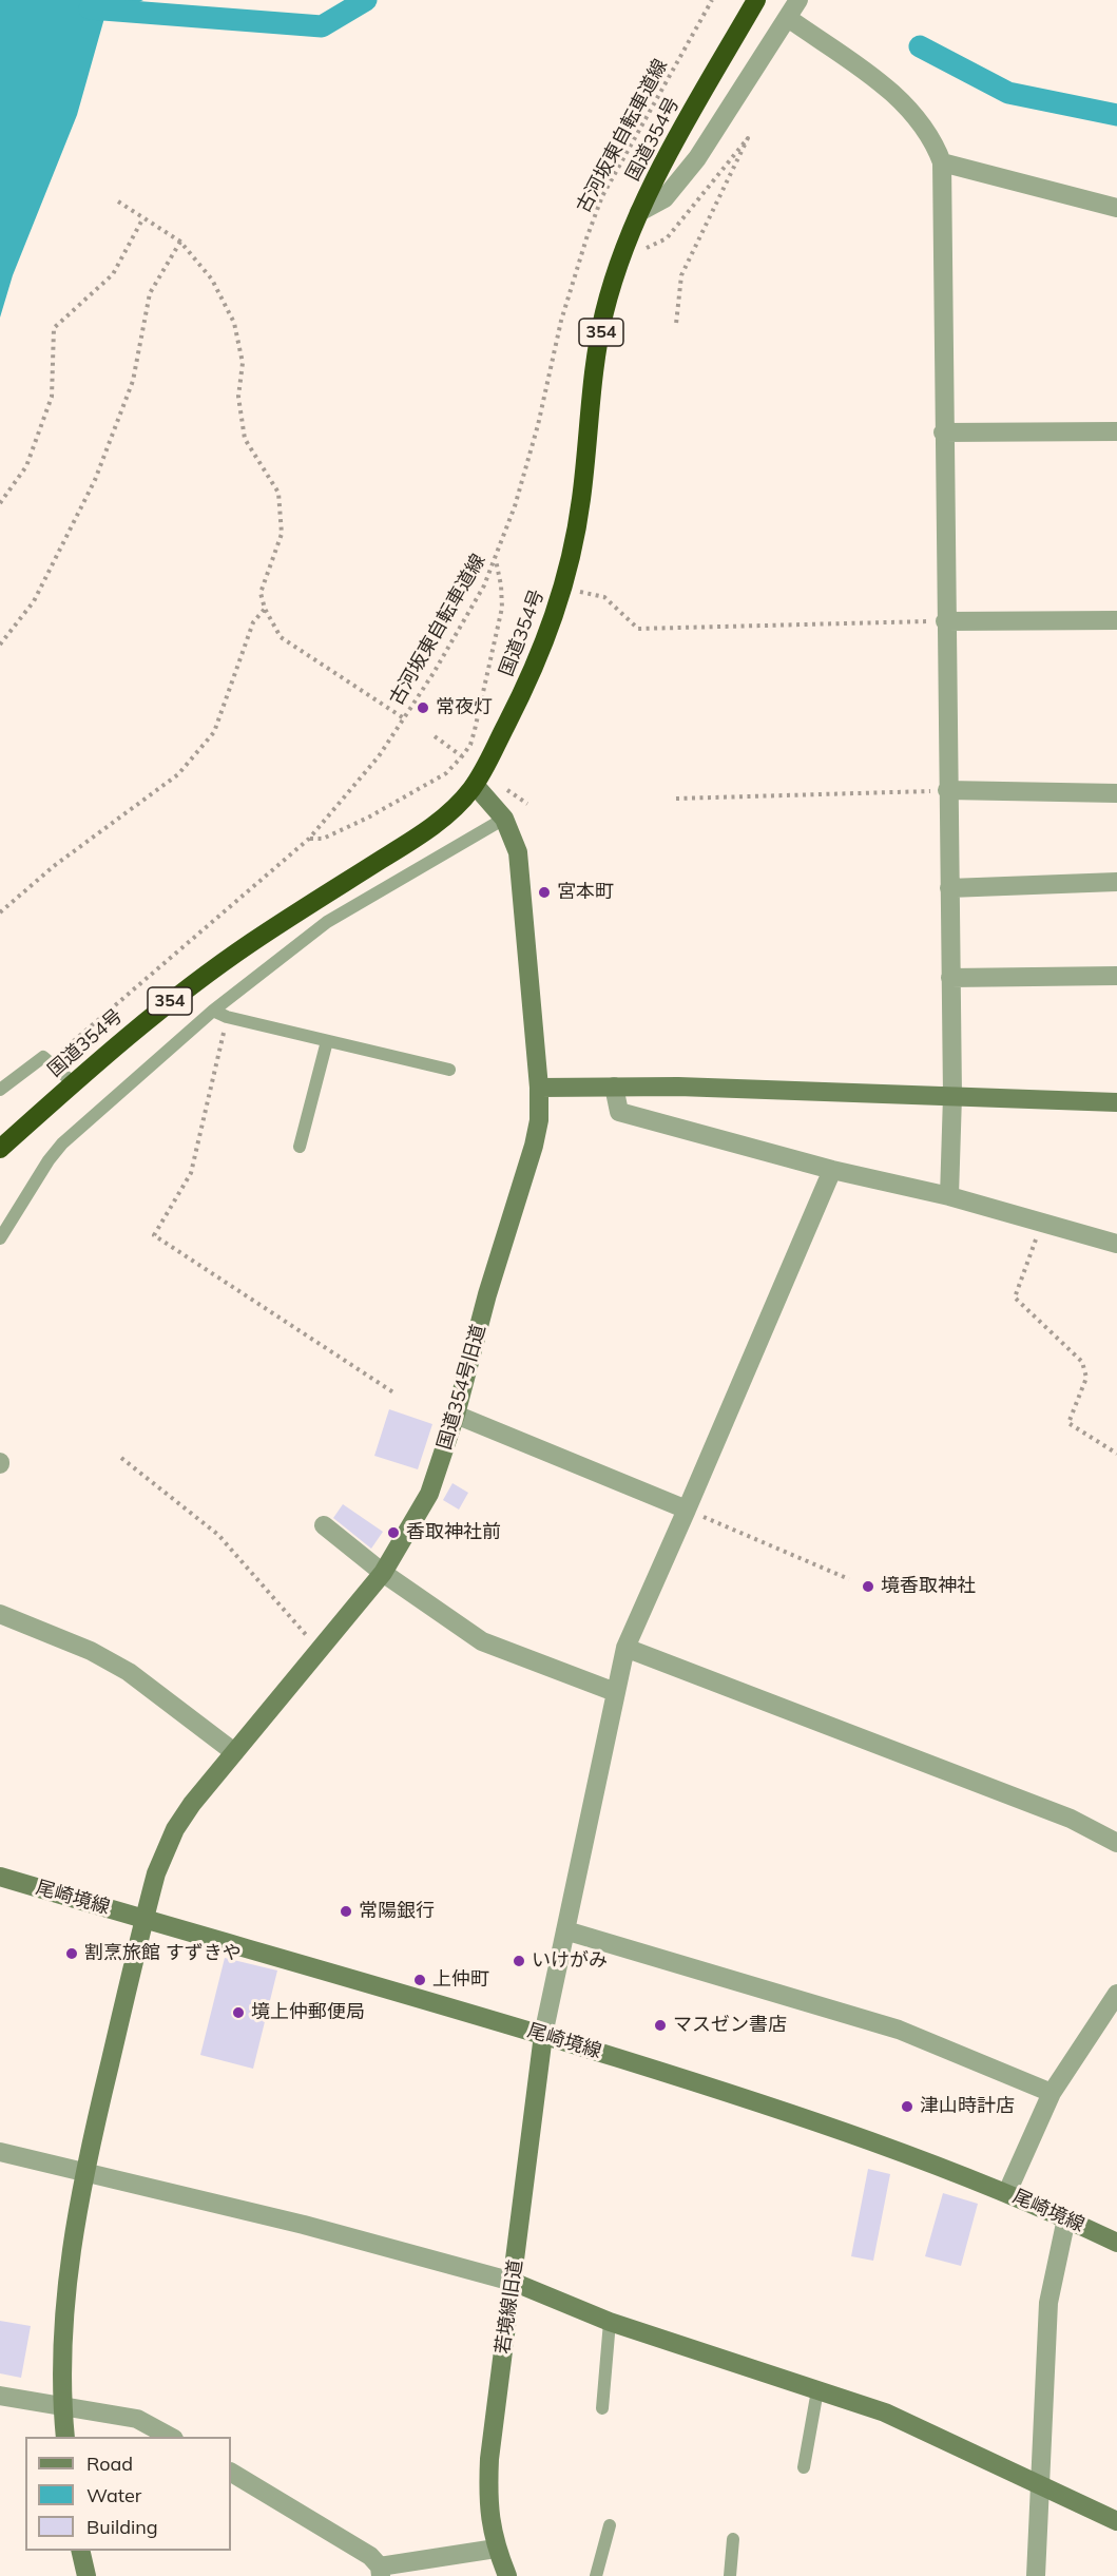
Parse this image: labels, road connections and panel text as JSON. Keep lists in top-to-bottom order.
{
  "streets": {
    "highway": ["国道354号", "354"],
    "street": ["国道354号旧道", "尾崎境線", "若境線旧道"],
    "path": ["古河坂東自転車道線"]
  },
  "crossings": [
    ["国道354号", "国道354号旧道"],
    ["国道354号旧道", "尾崎境線"],
    ["尾崎境線", "若境線旧道"]
  ],
  "places": [
    "常夜灯",
    "宮本町",
    "香取神社前",
    "境香取神社",
    "常陽銀行",
    "割烹旅館 すずきや",
    "いけがみ",
    "上仲町",
    "境上仲郵便局",
    "マスゼン書店",
    "津山時計店"
  ],
  "legend": ["Road", "Water", "Building"]
}
